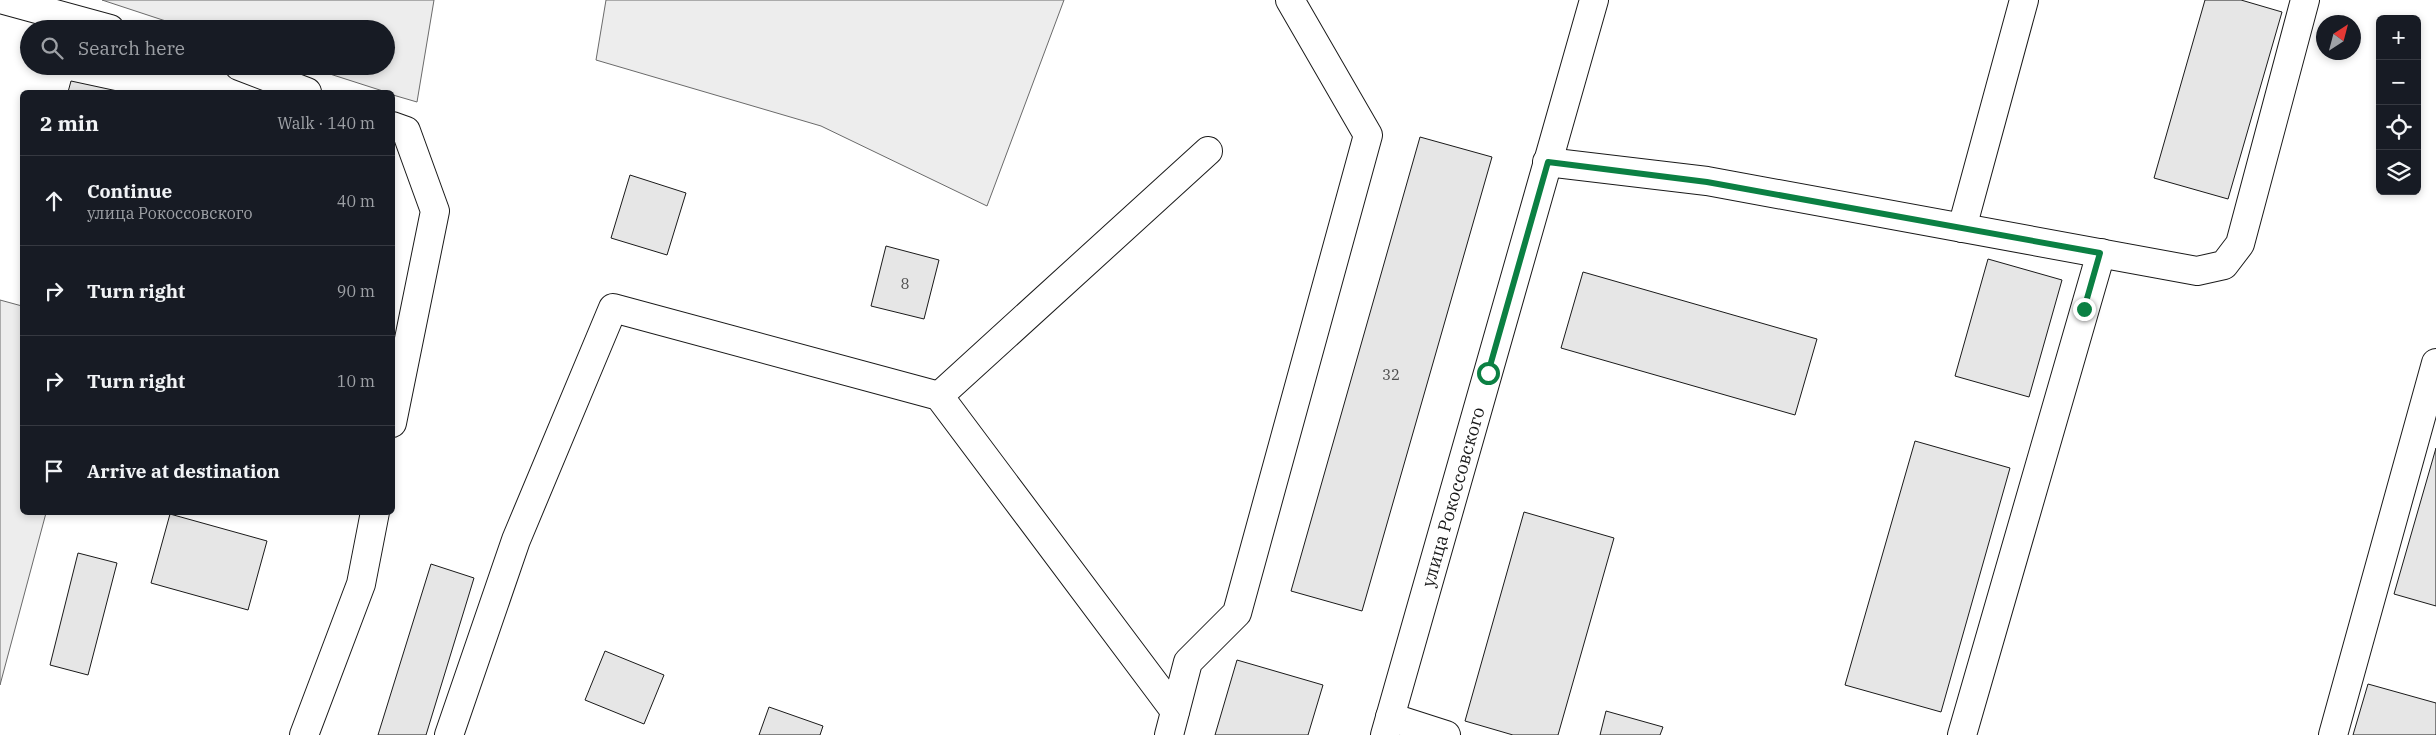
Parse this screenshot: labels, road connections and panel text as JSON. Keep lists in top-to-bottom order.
{
  "streets": {
    "street": ["улица Рокоссовского"]
  },
  "house_numbers": ["8", "32"],
  "north": "top right",
  "page": {
    "map_buttons": ["+", "−"],
    "search": "Search here",
    "heading": ["2 min", "Walk · 140 m"],
    "list": [
      ["Continue", "улица Рокоссовского", "40 m"],
      ["Turn right", "90 m"],
      ["Turn right", "10 m"],
      "Arrive at destination"
    ]
  }
}
